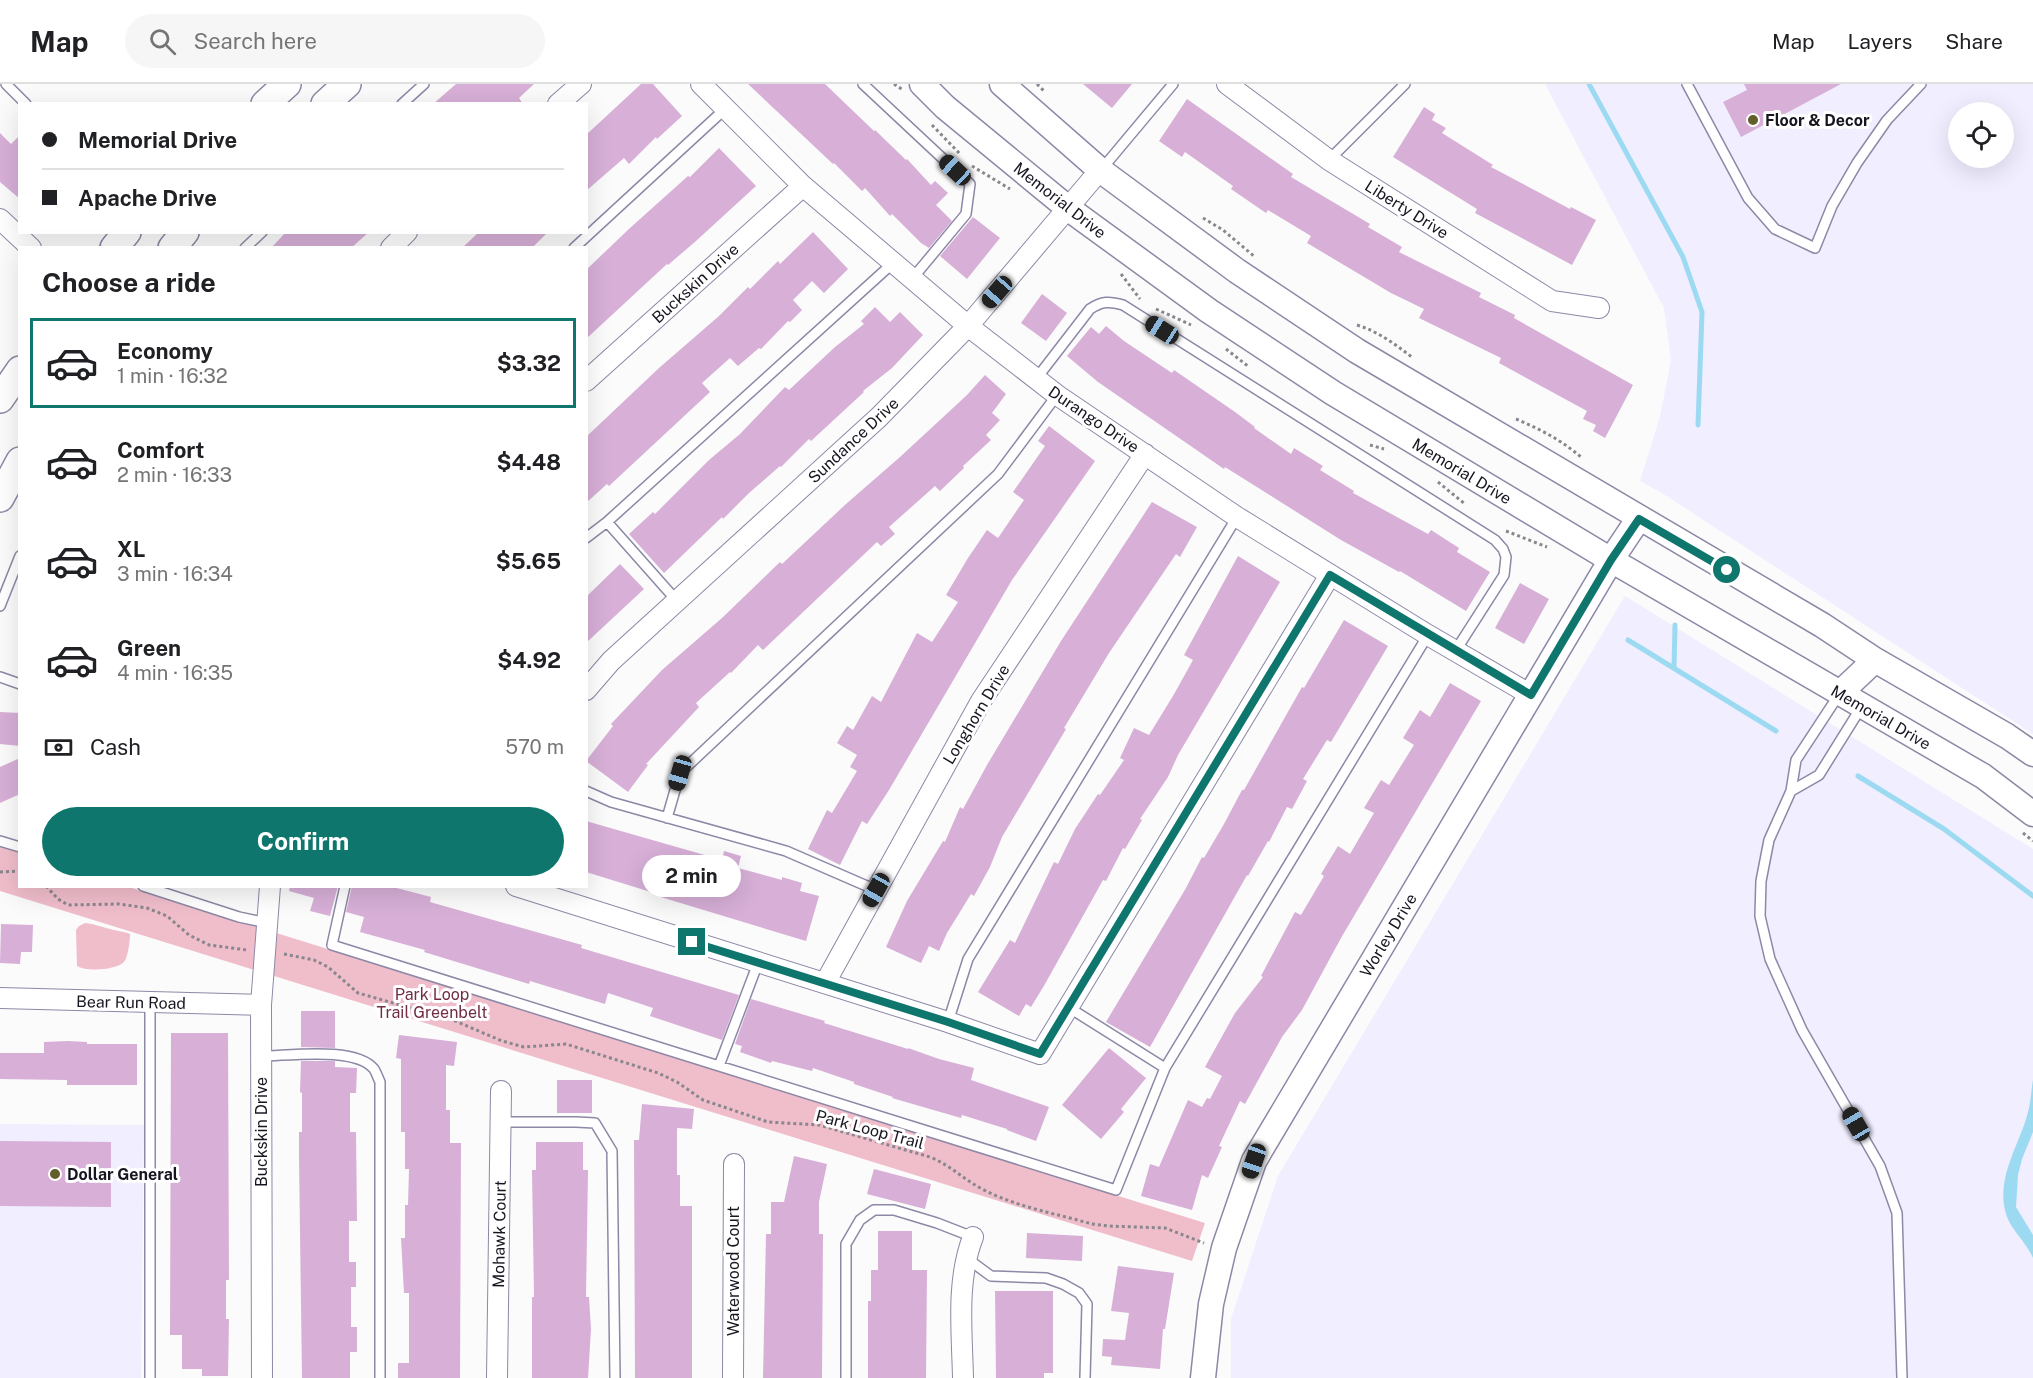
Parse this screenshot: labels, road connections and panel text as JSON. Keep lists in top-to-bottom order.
{
  "streets": {
    "street": [
      "Memorial Drive",
      "Liberty Drive",
      "Buckskin Drive",
      "Durango Drive",
      "Sundance Drive",
      "Longhorn Drive",
      "Worley Drive",
      "Bear Run Road",
      "Mohawk Court",
      "Waterwood Court"
    ],
    "path": ["Park Loop Trail"]
  },
  "crossings": [
    ["Memorial Drive", "Sundance Drive"],
    ["Memorial Drive", "Worley Drive"],
    ["Buckskin Drive", "Durango Drive"],
    ["Buckskin Drive", "Bear Run Road"],
    ["Durango Drive", "Sundance Drive"],
    ["Durango Drive", "Longhorn Drive"],
    ["Durango Drive", "Worley Drive"],
    ["Worley Drive", "Park Loop Trail"]
  ],
  "parks": ["Park Loop Trail Greenbelt"],
  "places": ["Floor & Decor", "Dollar General"],
  "page": {
    "header": "Map",
    "search": "Search here",
    "nav": ["Map", "Layers", "Share"],
    "banner": ["Memorial Drive", "Apache Drive"],
    "heading": "Choose a ride",
    "list": [
      {
        "name": "Economy",
        "note": "1 min · 16:32",
        "value": "$3.32"
      },
      {
        "name": "Comfort",
        "note": "2 min · 16:33",
        "value": "$4.48"
      },
      {
        "name": "XL",
        "note": "3 min · 16:34",
        "value": "$5.65"
      },
      {
        "name": "Green",
        "note": "4 min · 16:35",
        "value": "$4.92"
      }
    ],
    "pay": ["Cash", "570 m"],
    "buttons": "Confirm",
    "bubble": "2 min"
  }
}
